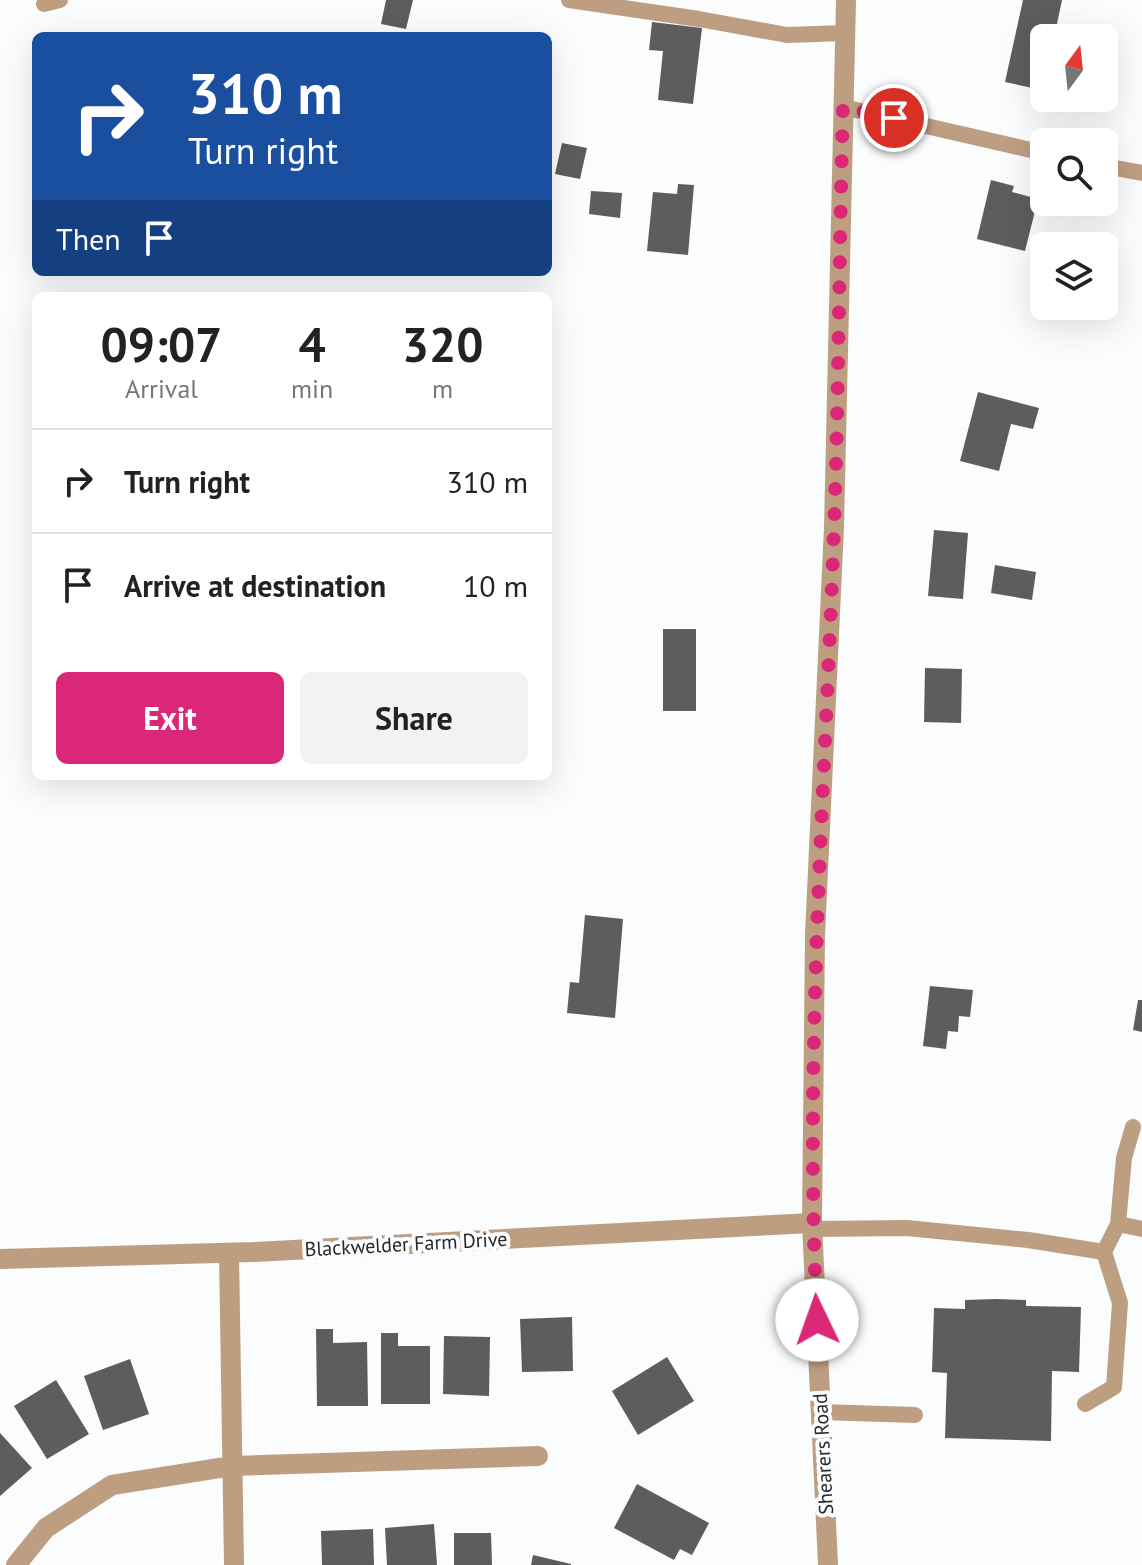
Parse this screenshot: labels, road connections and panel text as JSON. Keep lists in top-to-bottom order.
{
  "streets": {
    "street": ["Blackwelder Farm Drive", "Shearers Road"]
  },
  "crossings": [
    ["Blackwelder Farm Drive", "Shearers Road"]
  ],
  "north": "top",
  "page": {
    "turn": ["310 m", "Turn right"],
    "then": "Then",
    "eta": [
      "09:07",
      "Arrival",
      "4",
      "min",
      "320",
      "m"
    ],
    "list": [
      {
        "name": "Turn right",
        "value": "310 m"
      },
      {
        "name": "Arrive at destination",
        "value": "10 m"
      }
    ],
    "buttons": ["Exit", "Share"]
  }
}
